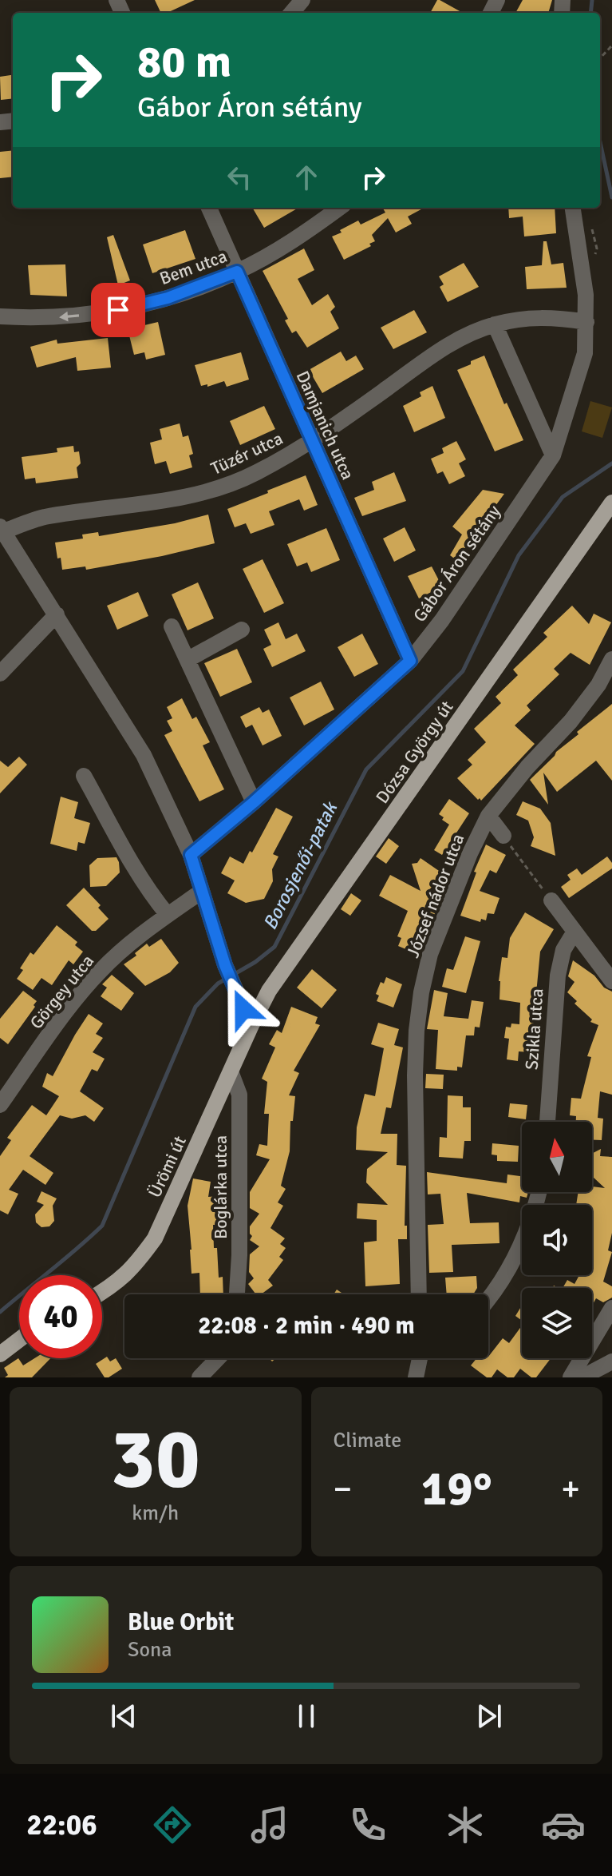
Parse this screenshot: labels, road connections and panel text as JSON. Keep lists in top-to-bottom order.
{
  "streets": {
    "main road": ["Dózsa György út", "Ürömi út"],
    "street": [
      "Bem utca",
      "Damjanich utca",
      "Tüzér utca",
      "Gábor Áron sétány",
      "József nádor utca",
      "Görgey utca",
      "Szikla utca",
      "Boglárka utca"
    ]
  },
  "crossings": [
    ["Bem utca", "Damjanich utca"],
    ["Damjanich utca", "Tüzér utca"],
    ["Damjanich utca", "Gábor Áron sétány"],
    ["Tüzér utca", "Gábor Áron sétány"],
    ["Dózsa György út", "Ürömi út"],
    ["Ürömi út", "Boglárka utca"]
  ],
  "one_way": ["Bem utca"],
  "water": ["Borosjenői-patak"],
  "north": "top",
  "page": {
    "turn": ["80 m", "Gábor Áron sétány"],
    "limit": "40",
    "trip": "22:08 · 2 min · 490 m",
    "tile": [
      ["30", "km/h"],
      "Climate"
    ],
    "heat": ["−", "19°", "+"],
    "song": ["Blue Orbit", "Sona"],
    "tabs": "22:06"
  }
}
